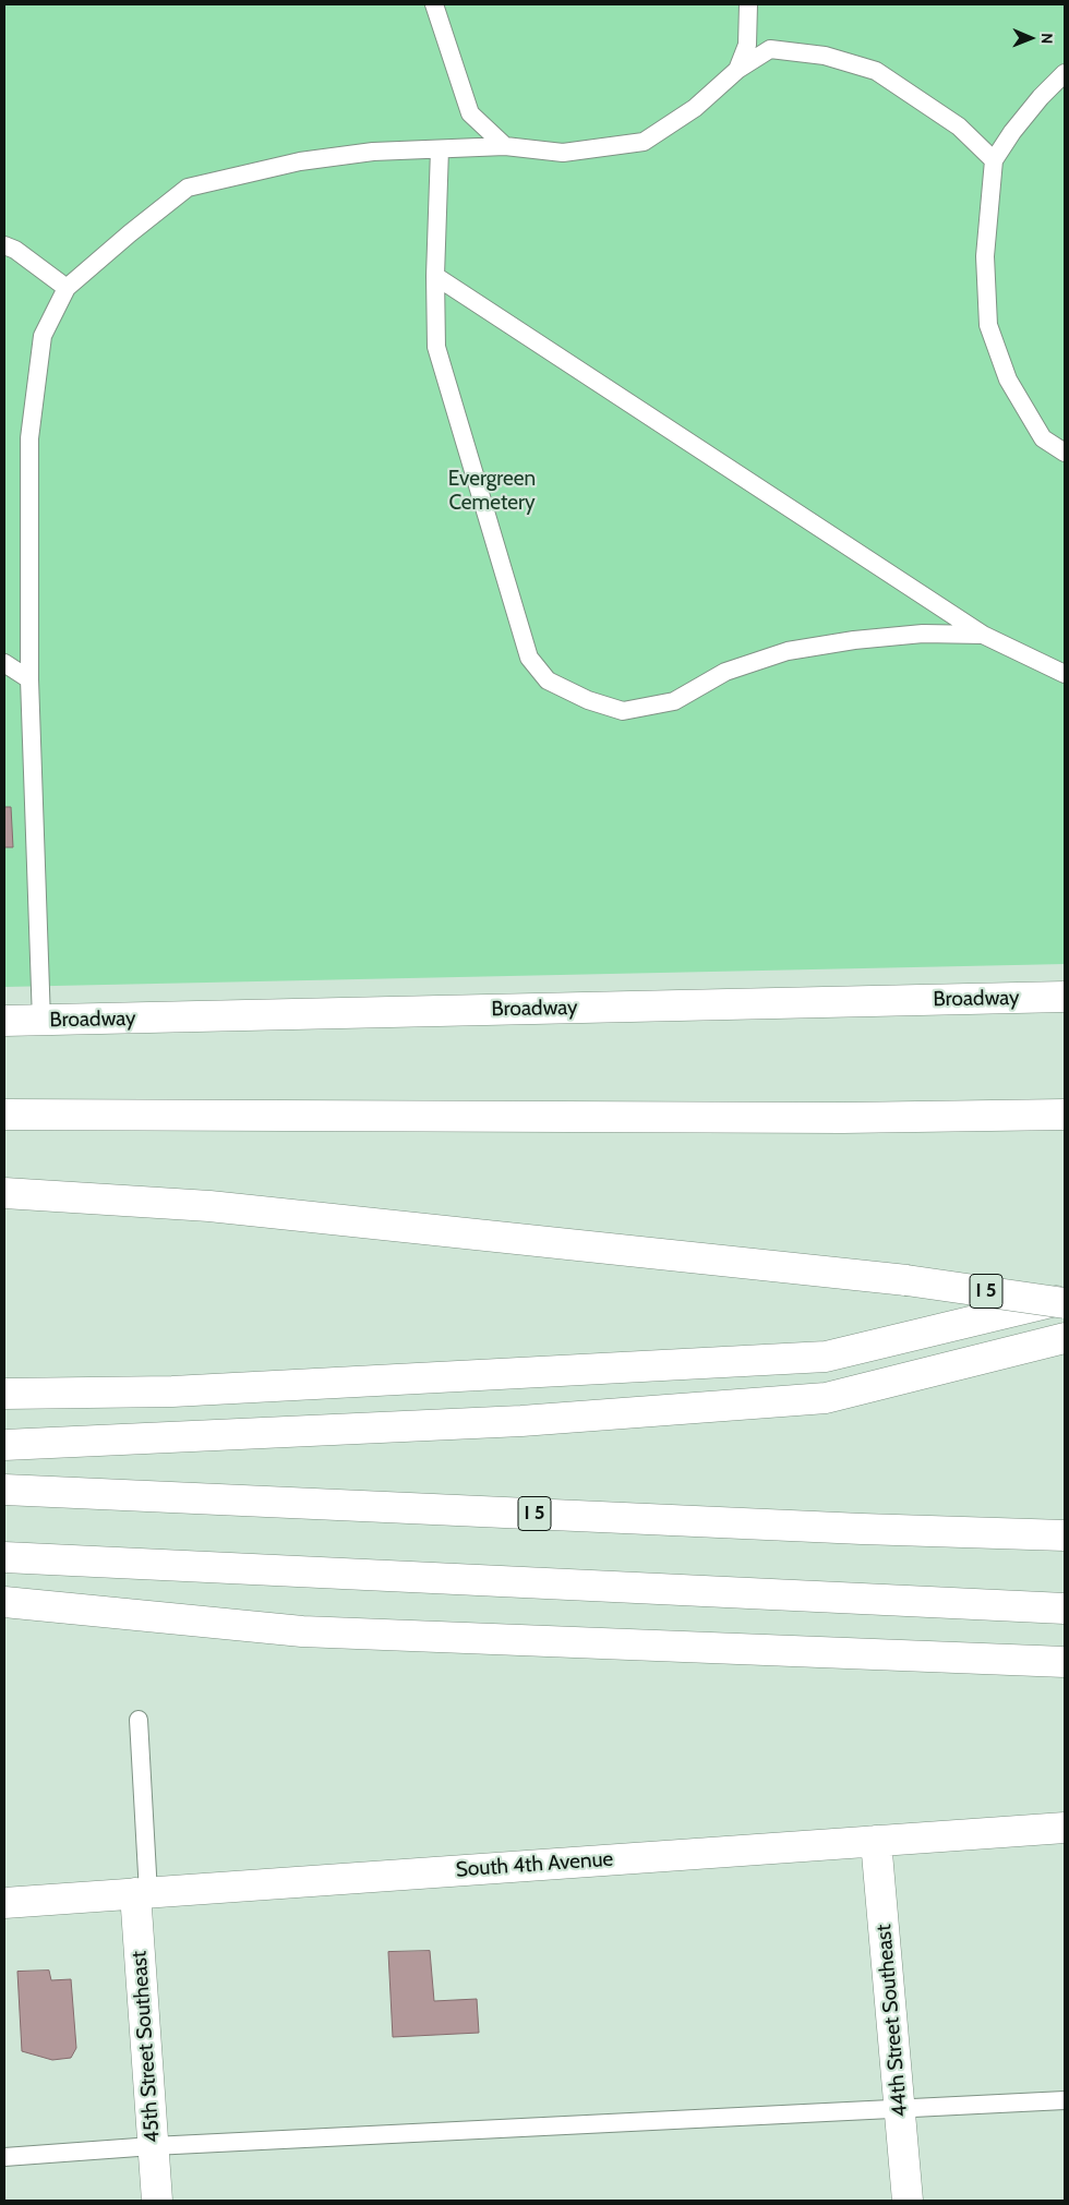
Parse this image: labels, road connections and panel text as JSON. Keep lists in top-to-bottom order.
{
  "streets": {
    "main road": [
      "Broadway",
      "I 5",
      "South 4th Avenue",
      "44th Street Southeast",
      "45th Street Southeast"
    ]
  },
  "crossings": [
    ["South 4th Avenue", "44th Street Southeast"],
    ["South 4th Avenue", "45th Street Southeast"]
  ],
  "parks": ["Evergreen Cemetery"],
  "north": "right"
}
